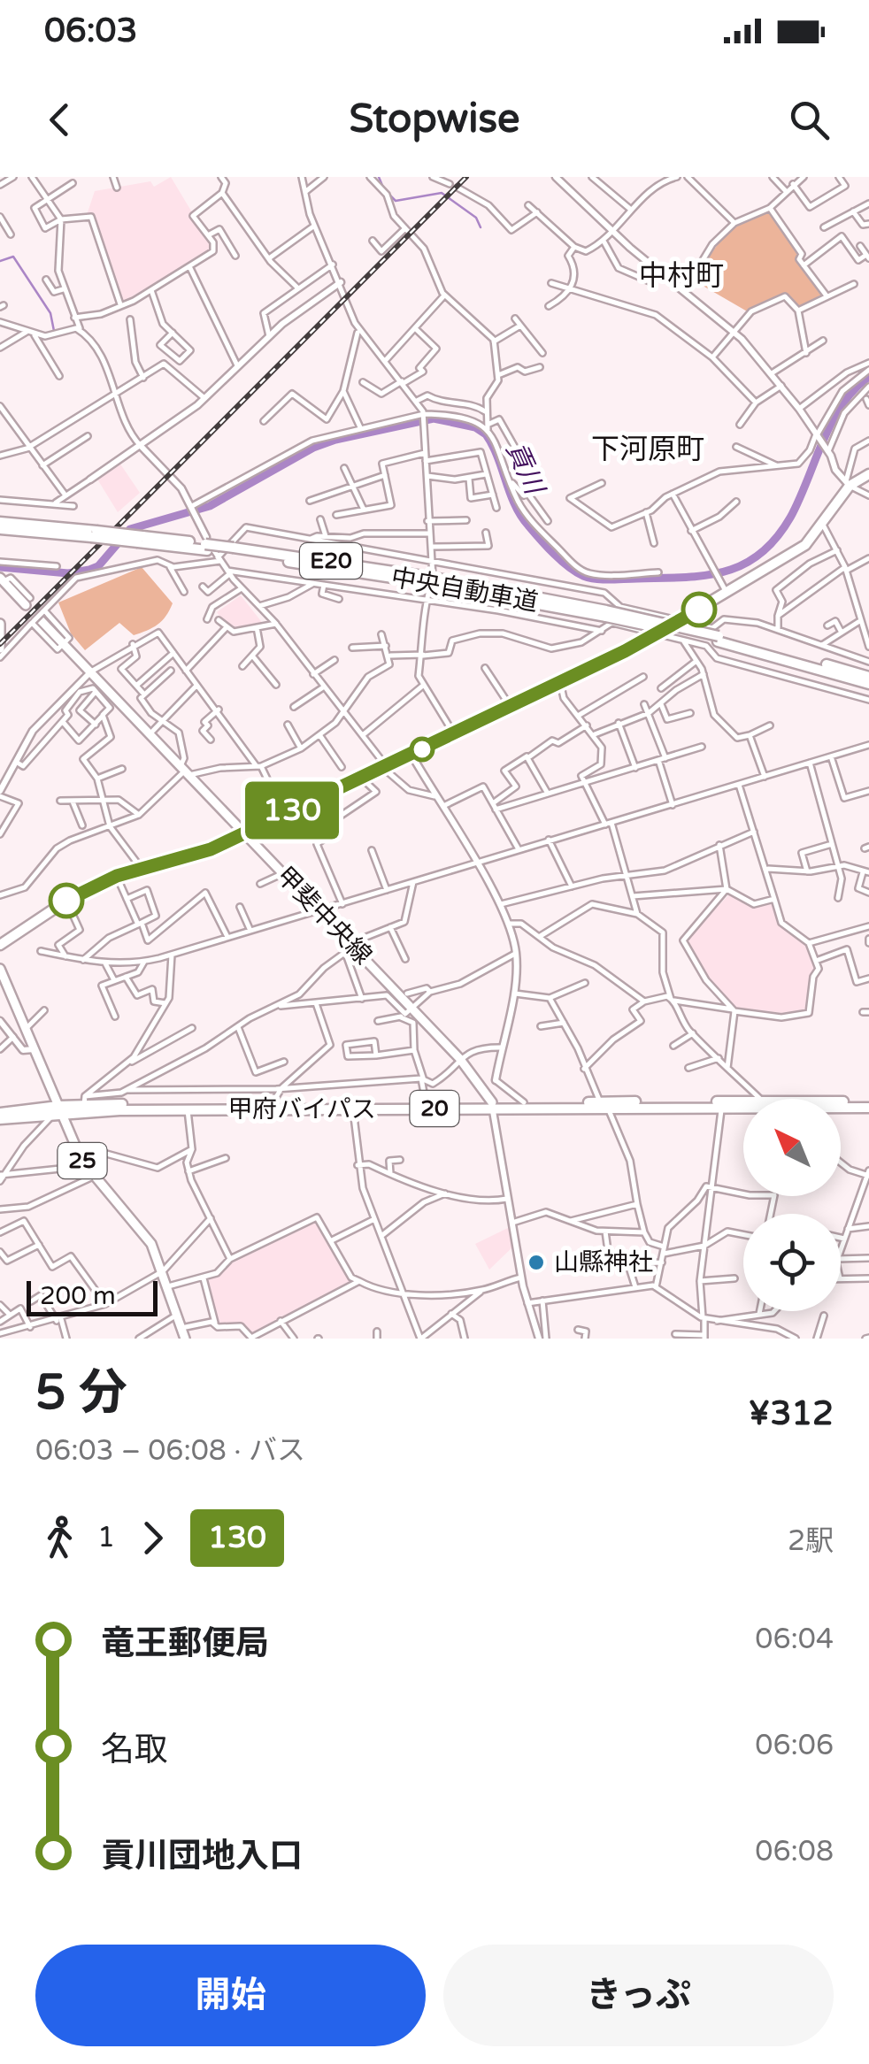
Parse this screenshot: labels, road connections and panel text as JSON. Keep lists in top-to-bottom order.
{
  "streets": {
    "highway": [
      "E20",
      "中央自動車道",
      "20",
      "甲府バイパス"
    ],
    "main road": ["甲斐中央線", "25"]
  },
  "crossings": [
    ["甲斐中央線", "甲府バイパス"],
    ["甲府バイパス", "25"]
  ],
  "districts": ["中村町", "下河原町"],
  "water": ["貢川"],
  "places": ["山縣神社"],
  "lines": ["bus line 130"],
  "scale_bar": "200 m",
  "north": "top left",
  "page": {
    "status": "06:03",
    "header": "Stopwise",
    "on_map": "130",
    "scale": "200 m",
    "heading": ["5 分", "06:03 – 06:08 · バス", "¥312"],
    "legs": ["1", "130", "2駅"],
    "list": [
      {
        "name": "竜王郵便局",
        "value": "06:04"
      },
      {
        "name": "名取",
        "value": "06:06"
      },
      {
        "name": "貢川団地入口",
        "value": "06:08"
      }
    ],
    "buttons": ["開始", "きっぷ"]
  }
}
